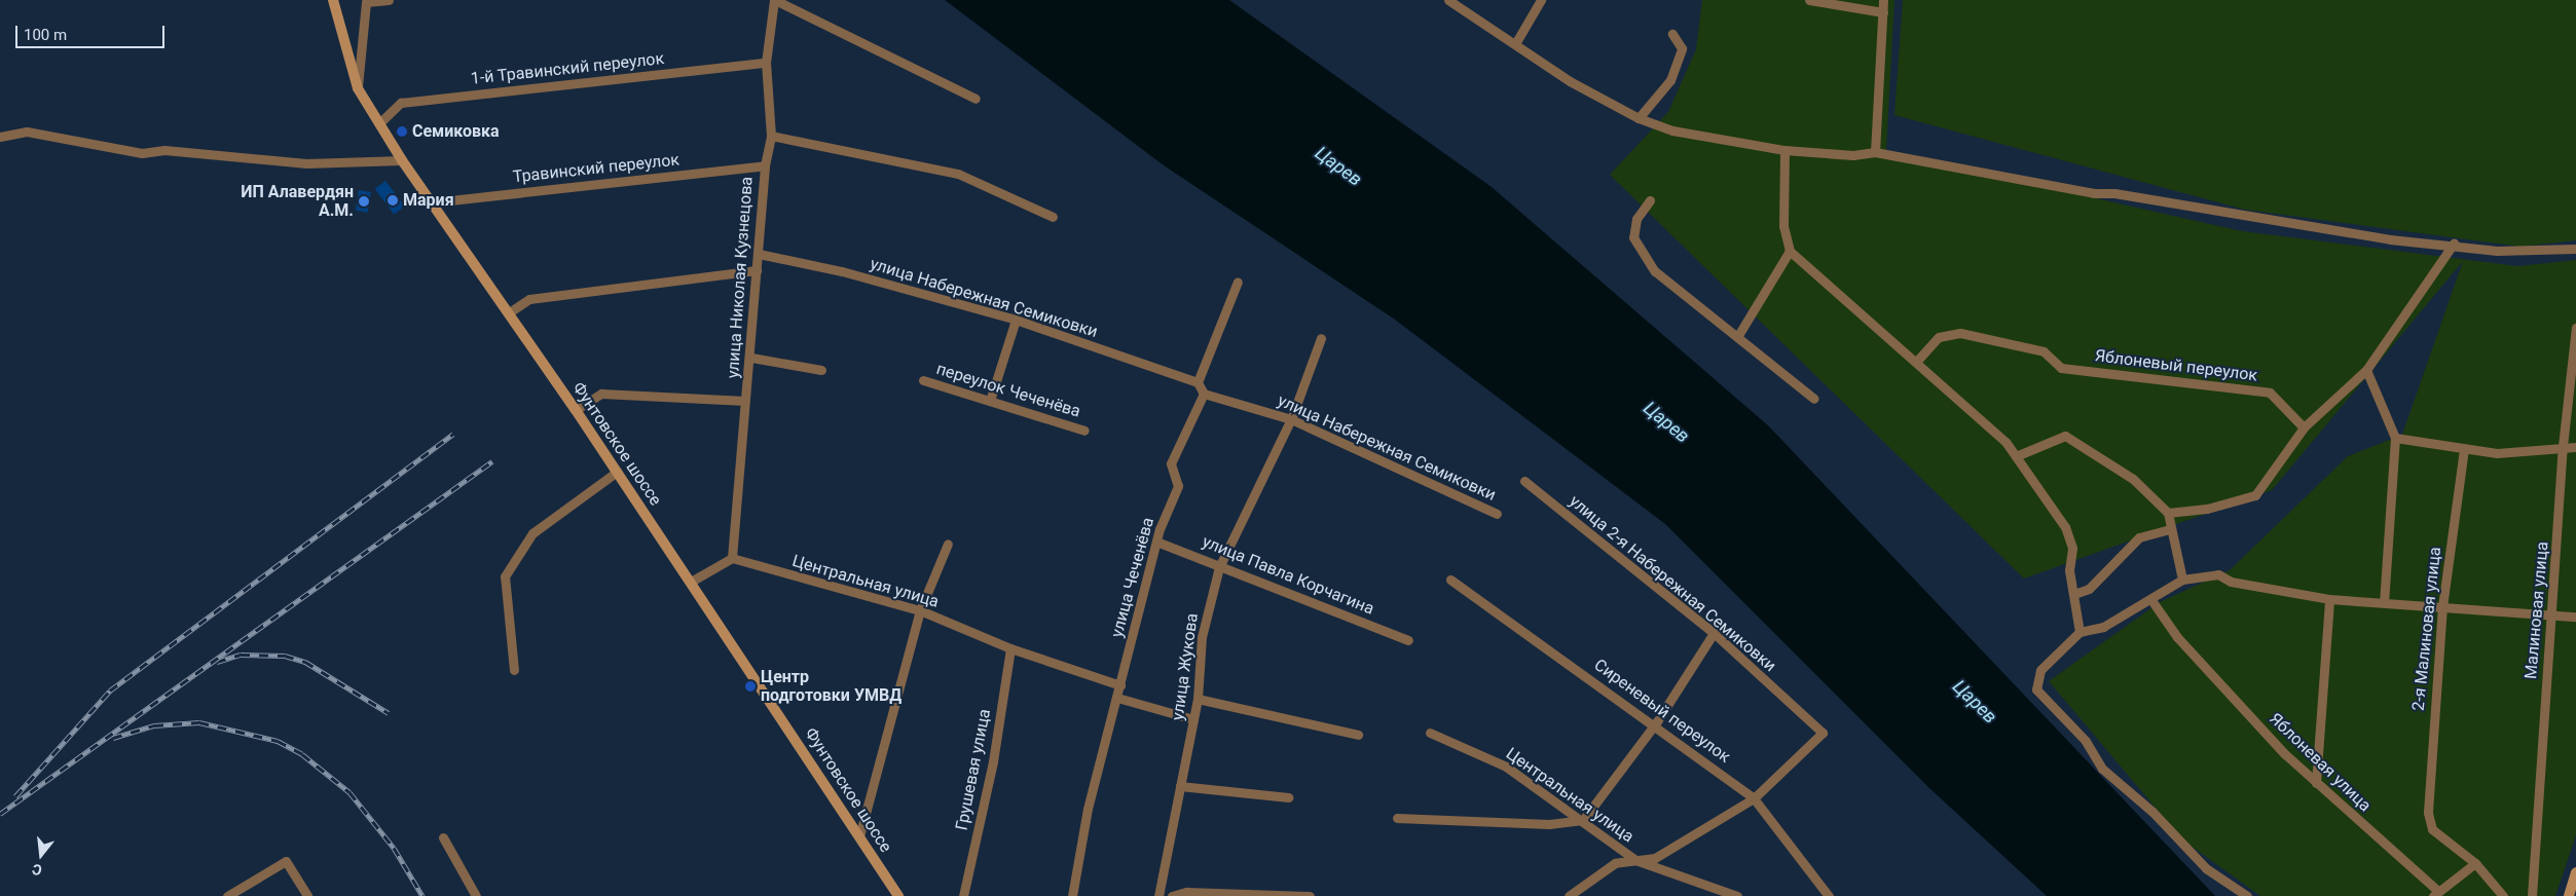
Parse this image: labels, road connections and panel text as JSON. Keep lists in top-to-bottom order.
{
  "streets": {
    "street": [
      "1-й Травинский переулок",
      "Травинский переулок",
      "улица Николая Кузнецова",
      "улица Набережная Семиковки",
      "Яблоневый переулок",
      "переулок Чеченёва",
      "Фунтовское шоссе",
      "улица Павла Корчагина",
      "улица Чеченёва",
      "Центральная улица",
      "улица 2-я Набережная Семиковки",
      "Малиновая улица",
      "2-я Малиновая улица",
      "улица Жукова",
      "Сиреневый переулок",
      "Яблоневая улица",
      "Грушевая улица"
    ]
  },
  "crossings": [
    ["1-й Травинский переулок", "улица Николая Кузнецова"],
    ["1-й Травинский переулок", "Фунтовское шоссе"],
    ["Травинский переулок", "улица Николая Кузнецова"],
    ["Травинский переулок", "Фунтовское шоссе"],
    ["улица Николая Кузнецова", "улица Набережная Семиковки"],
    ["улица Николая Кузнецова", "Центральная улица"],
    ["улица Набережная Семиковки", "улица Чеченёва"],
    ["улица Набережная Семиковки", "улица Жукова"],
    ["улица Павла Корчагина", "улица Чеченёва"],
    ["улица Павла Корчагина", "улица Жукова"],
    ["улица Чеченёва", "Центральная улица"],
    ["Центральная улица", "Грушевая улица"],
    ["улица 2-я Набережная Семиковки", "Сиреневый переулок"]
  ],
  "water": ["Царев"],
  "places": [
    "Семиковка",
    "Мария",
    "ИП Алавердян А.М.",
    "Центр подготовки УМВД"
  ],
  "scale_bar": "100 m",
  "north": "bottom"
}
